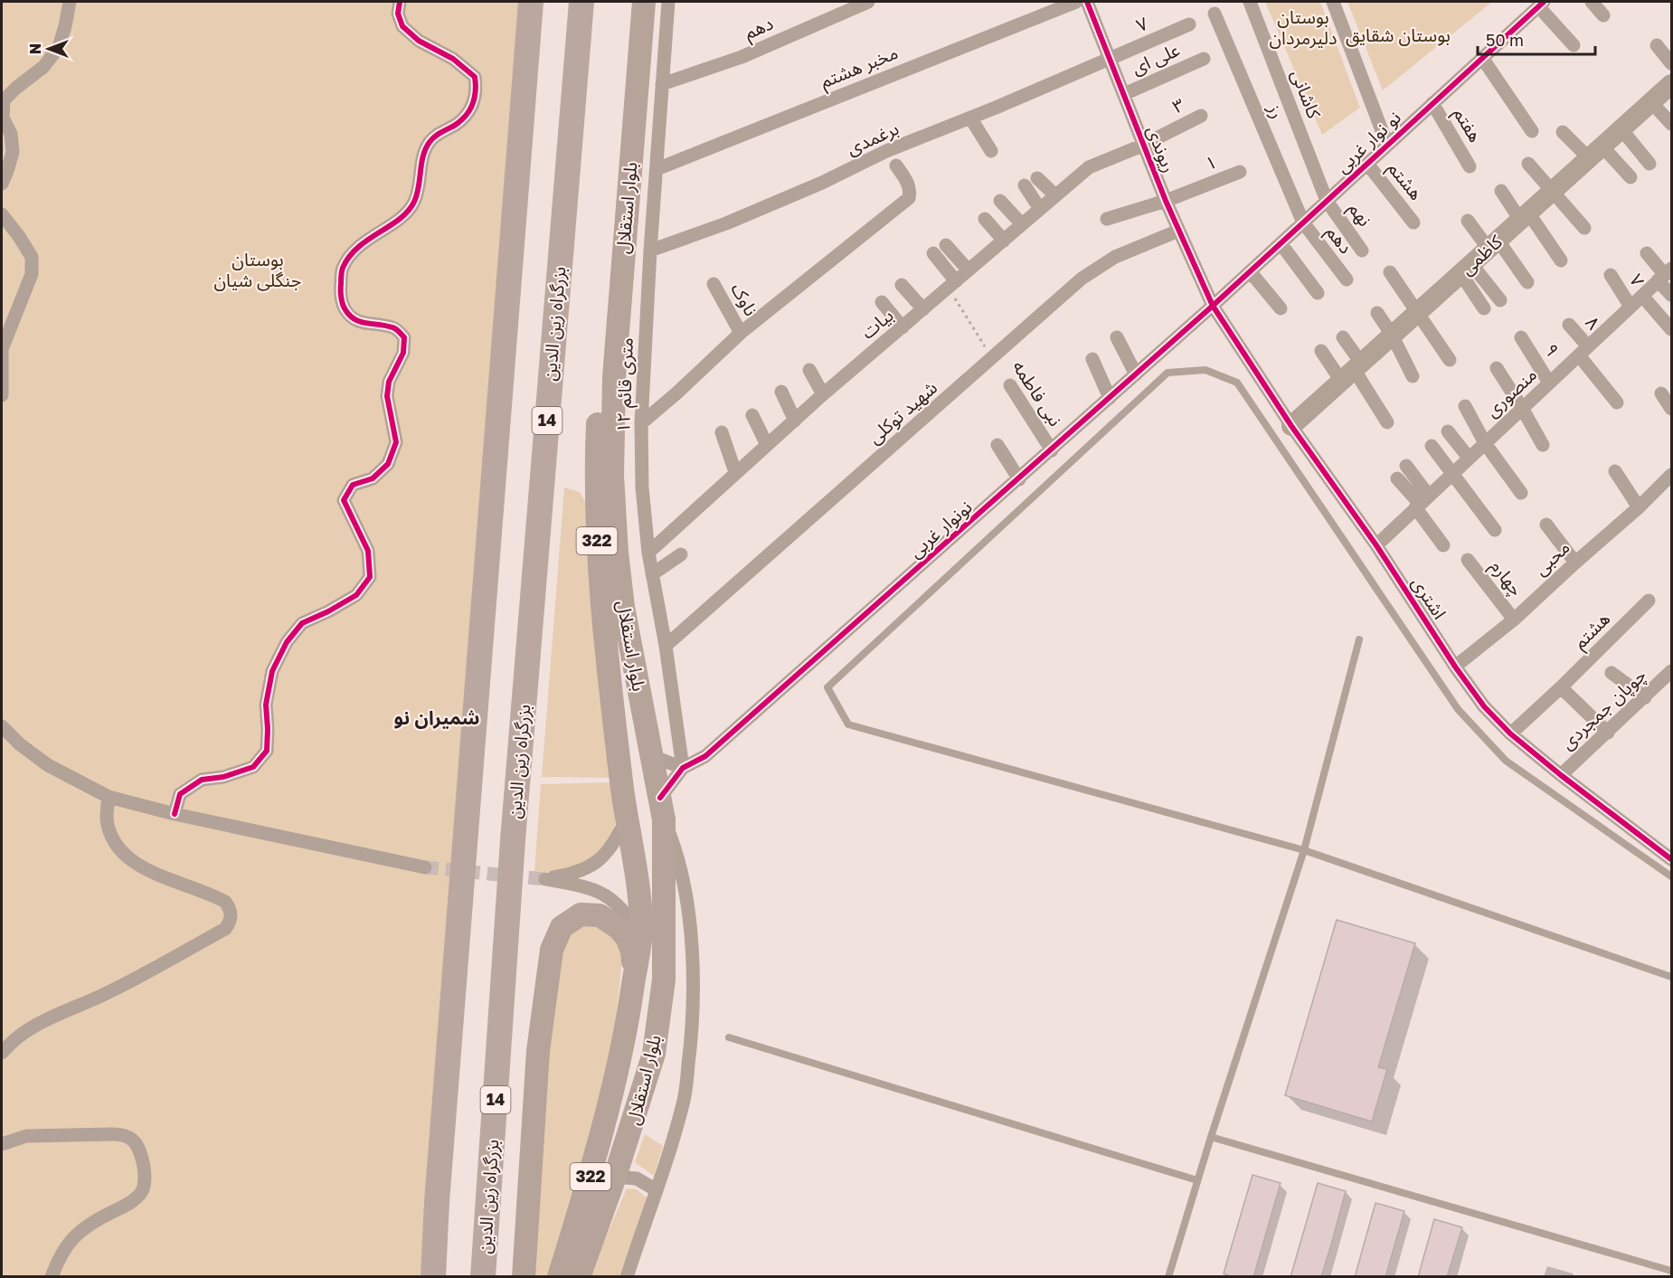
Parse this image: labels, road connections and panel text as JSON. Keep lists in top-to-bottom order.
{
  "streets": {
    "highway": ["بزرگراه زین الدین", "14"],
    "main road": ["بلوار استقلال", "322"],
    "street": [
      "۷",
      "دهم",
      "علی ای",
      "مخبر هشتم",
      "کاشانی",
      "۳",
      "رز",
      "هفتم",
      "برغمدی",
      "نو نوار غربی",
      "ریوندی",
      "۱",
      "هشتم",
      "نهم",
      "کاظمی",
      "ناوک",
      "۸",
      "بیات",
      "۹",
      "۱۲ متری قائم",
      "منصوری",
      "نبی فاطمه",
      "شهید توکلی",
      "نونوار غربی",
      "محبی",
      "چهارم",
      "اشتری",
      "چوپان جمجردی"
    ]
  },
  "crossings": [
    ["۷", "برغمدی"],
    ["۷", "ریوندی"],
    ["۷", "منصوری"],
    ["دهم", "رز"],
    ["دهم", "نو نوار غربی"],
    ["دهم", "۱۲ متری قائم"],
    ["علی ای", "ریوندی"],
    ["مخبر هشتم", "۱۲ متری قائم"],
    ["کاشانی", "نو نوار غربی"],
    ["کاشانی", "نهم"],
    ["۳", "ریوندی"],
    ["۳", "بیات"],
    ["رز", "نو نوار غربی"],
    ["هفتم", "نو نوار غربی"],
    ["برغمدی", "ریوندی"],
    ["برغمدی", "ناوک"],
    ["برغمدی", "۱۲ متری قائم"],
    ["نو نوار غربی", "ریوندی"],
    ["نو نوار غربی", "هشتم"],
    ["نو نوار غربی", "نهم"],
    ["نو نوار غربی", "نونوار غربی"],
    ["نو نوار غربی", "اشتری"],
    ["ریوندی", "۱"],
    ["ریوندی", "بیات"],
    ["ریوندی", "شهید توکلی"],
    ["ریوندی", "نونوار غربی"],
    ["ریوندی", "اشتری"],
    ["کاظمی", "اشتری"],
    ["۸", "منصوری"],
    ["بیات", "۱۲ متری قائم"],
    ["۹", "منصوری"],
    ["۱۲ متری قائم", "شهید توکلی"],
    ["۱۲ متری قائم", "نونوار غربی"],
    ["منصوری", "اشتری"],
    ["نبی فاطمه", "نونوار غربی"],
    ["نونوار غربی", "اشتری"],
    ["محبی", "چهارم"],
    ["محبی", "اشتری"],
    ["اشتری", "چوپان جمجردی"]
  ],
  "districts": ["شمیران نو"],
  "parks": ["بوستان دلیرمردان", "بوستان شقایق", "بوستان جنگلی شیان"],
  "scale_bar": "50 m",
  "north": "left"
}
